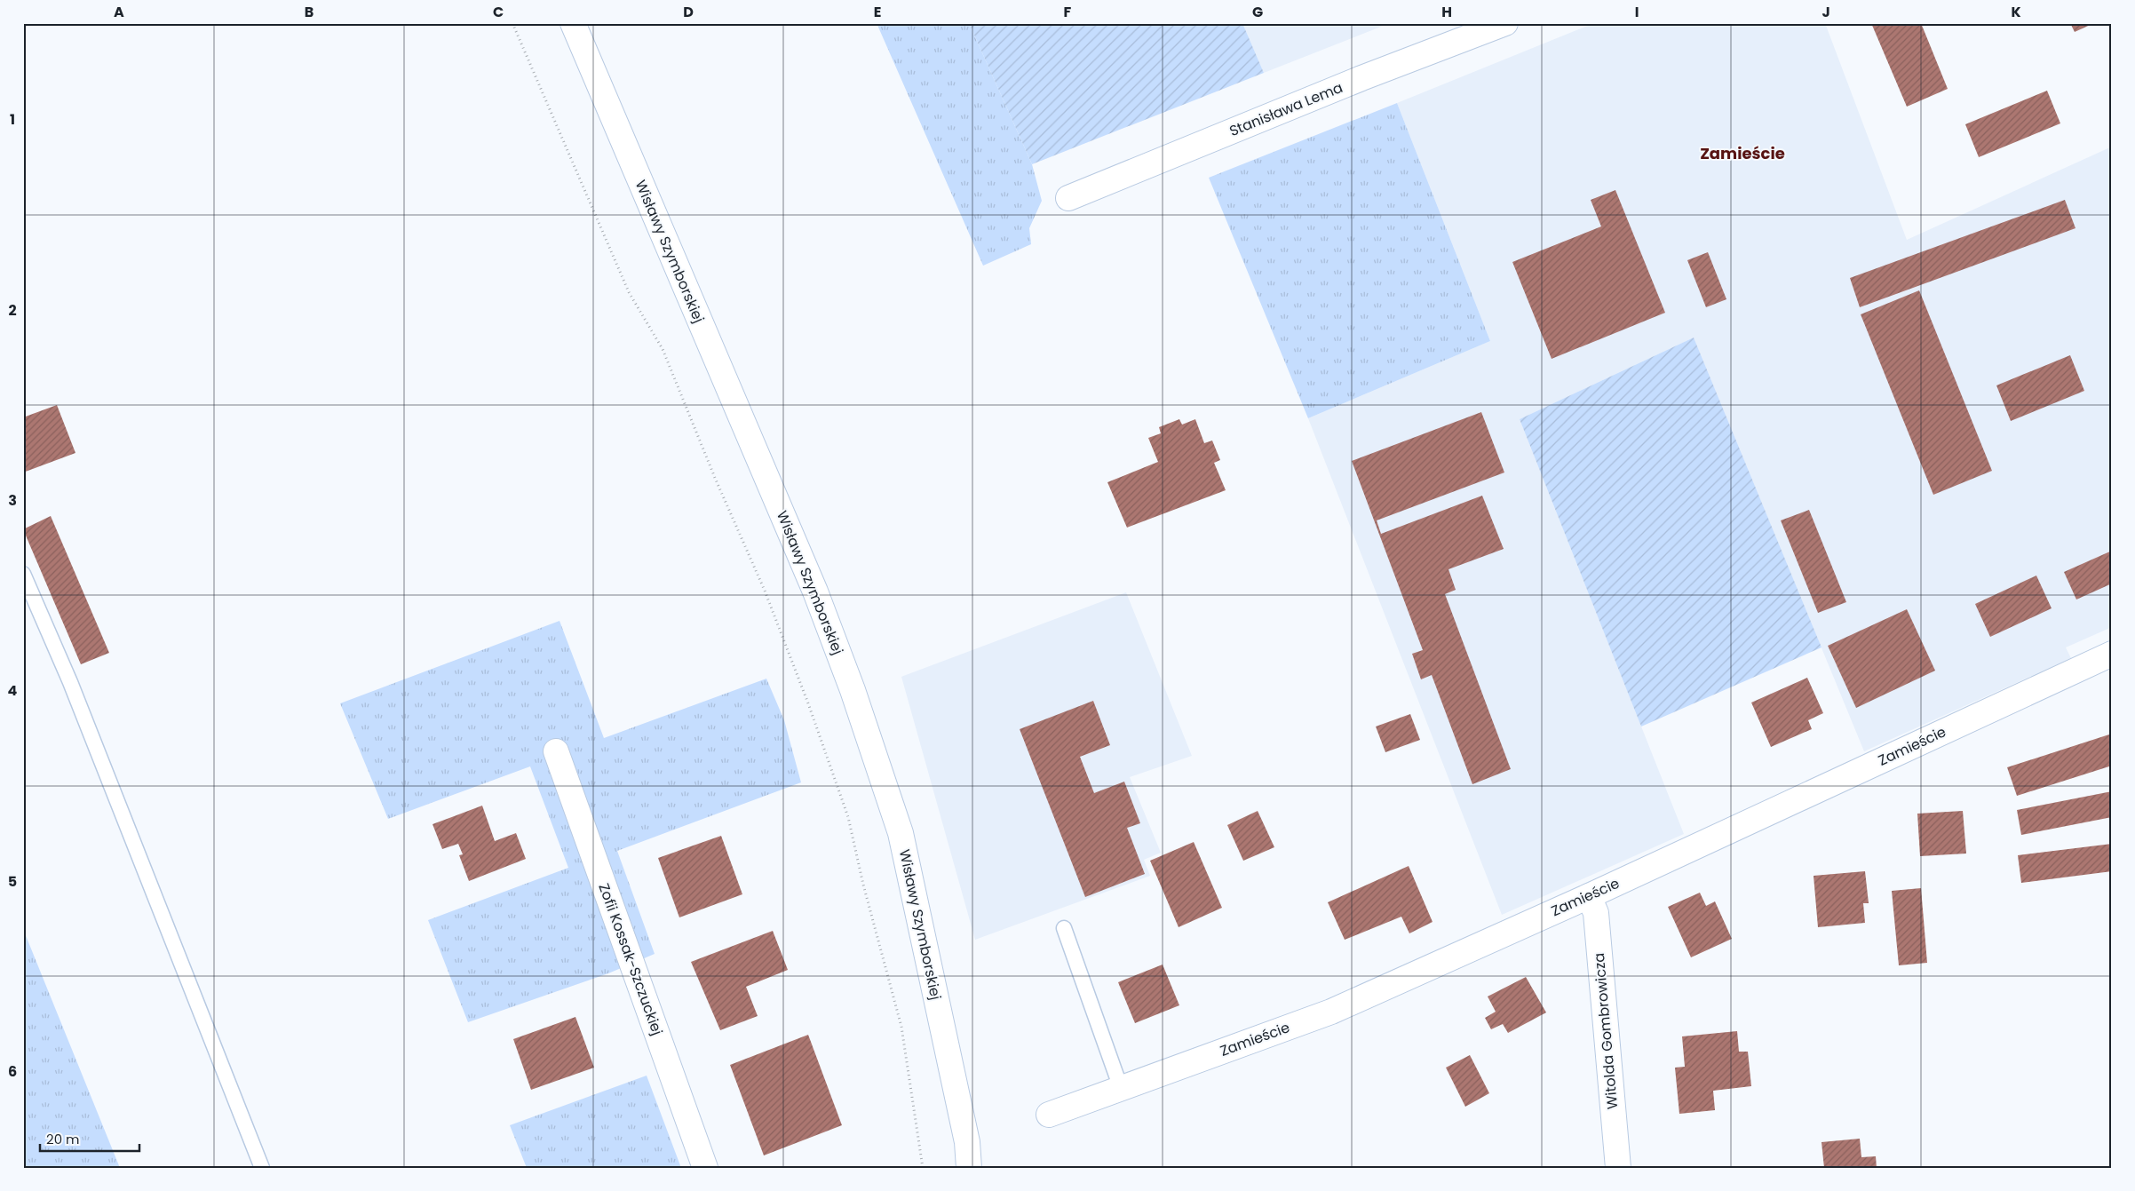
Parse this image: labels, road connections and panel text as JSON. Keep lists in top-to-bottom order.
{
  "streets": {
    "street": [
      "Stanisława Lema",
      "Wisławy Szymborskiej",
      "Zamieście",
      "Zofii Kossak-Szczuckiej",
      "Witolda Gombrowicza"
    ]
  },
  "crossings": [
    ["Zamieście", "Witolda Gombrowicza"]
  ],
  "districts": ["Zamieście"],
  "scale_bar": "20 m",
  "grid": {
    "columns": [
      "A",
      "B",
      "C",
      "D",
      "E",
      "F",
      "G",
      "H",
      "I",
      "J",
      "K"
    ],
    "rows": [
      "1",
      "2",
      "3",
      "4",
      "5",
      "6"
    ]
  }
}
